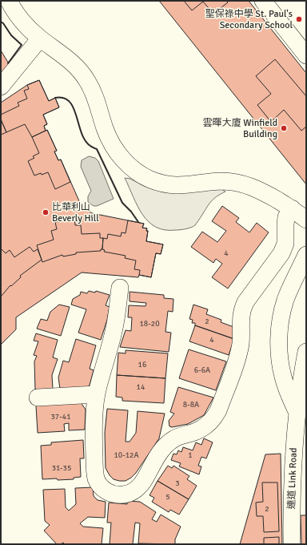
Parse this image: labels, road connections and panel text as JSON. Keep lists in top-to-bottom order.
{
  "streets": {
    "street": ["連道 Link Road"]
  },
  "places": ["聖保祿中學 St. Paul's Secondary School", "雲暉大廈 Winfield Building", "比華利山 Beverly Hill"],
  "house_numbers": [
    "4",
    "2",
    "18-20",
    "4",
    "16",
    "6-6A",
    "14",
    "8-8A",
    "37-41",
    "10-12A",
    "1",
    "31-35",
    "3",
    "5",
    "2"
  ]
}
